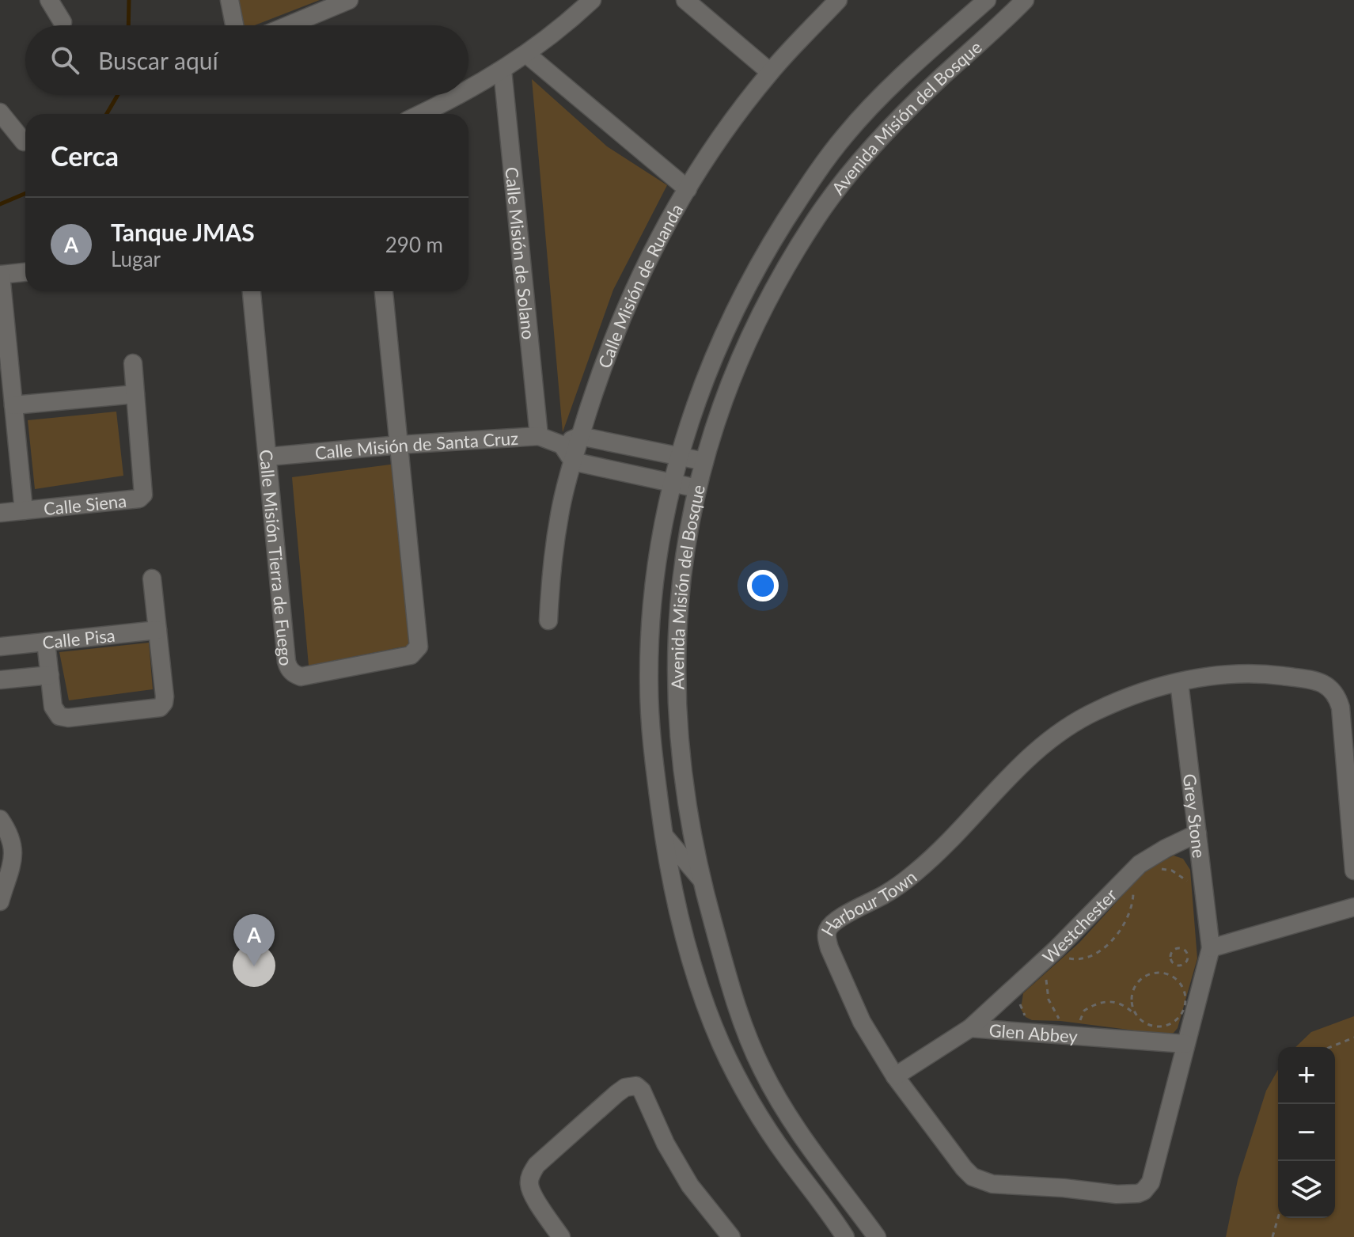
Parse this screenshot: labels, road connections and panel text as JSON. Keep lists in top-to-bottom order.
{
  "streets": {
    "street": [
      "Avenida Misión del Bosque",
      "Calle Misión de Solano",
      "Calle Misión de Ruanda",
      "Calle Misión de Santa Cruz",
      "Calle Siena",
      "Calle Misión Tierra de Fuego",
      "Calle Pisa",
      "Grey Stone",
      "Harbour Town",
      "Westchester",
      "Glen Abbey"
    ]
  },
  "crossings": [
    ["Calle Misión de Solano", "Calle Misión de Santa Cruz"],
    ["Calle Misión de Santa Cruz", "Calle Misión Tierra de Fuego"],
    ["Grey Stone", "Harbour Town"],
    ["Grey Stone", "Westchester"],
    ["Harbour Town", "Glen Abbey"],
    ["Westchester", "Glen Abbey"]
  ],
  "page": {
    "search": "Buscar aquí",
    "heading": "Cerca",
    "list": [
      {
        "mark": "A",
        "name": "Tanque JMAS",
        "note": "Lugar",
        "value": "290 m"
      }
    ],
    "pins": "A",
    "map_buttons": ["+", "−"]
  }
}
